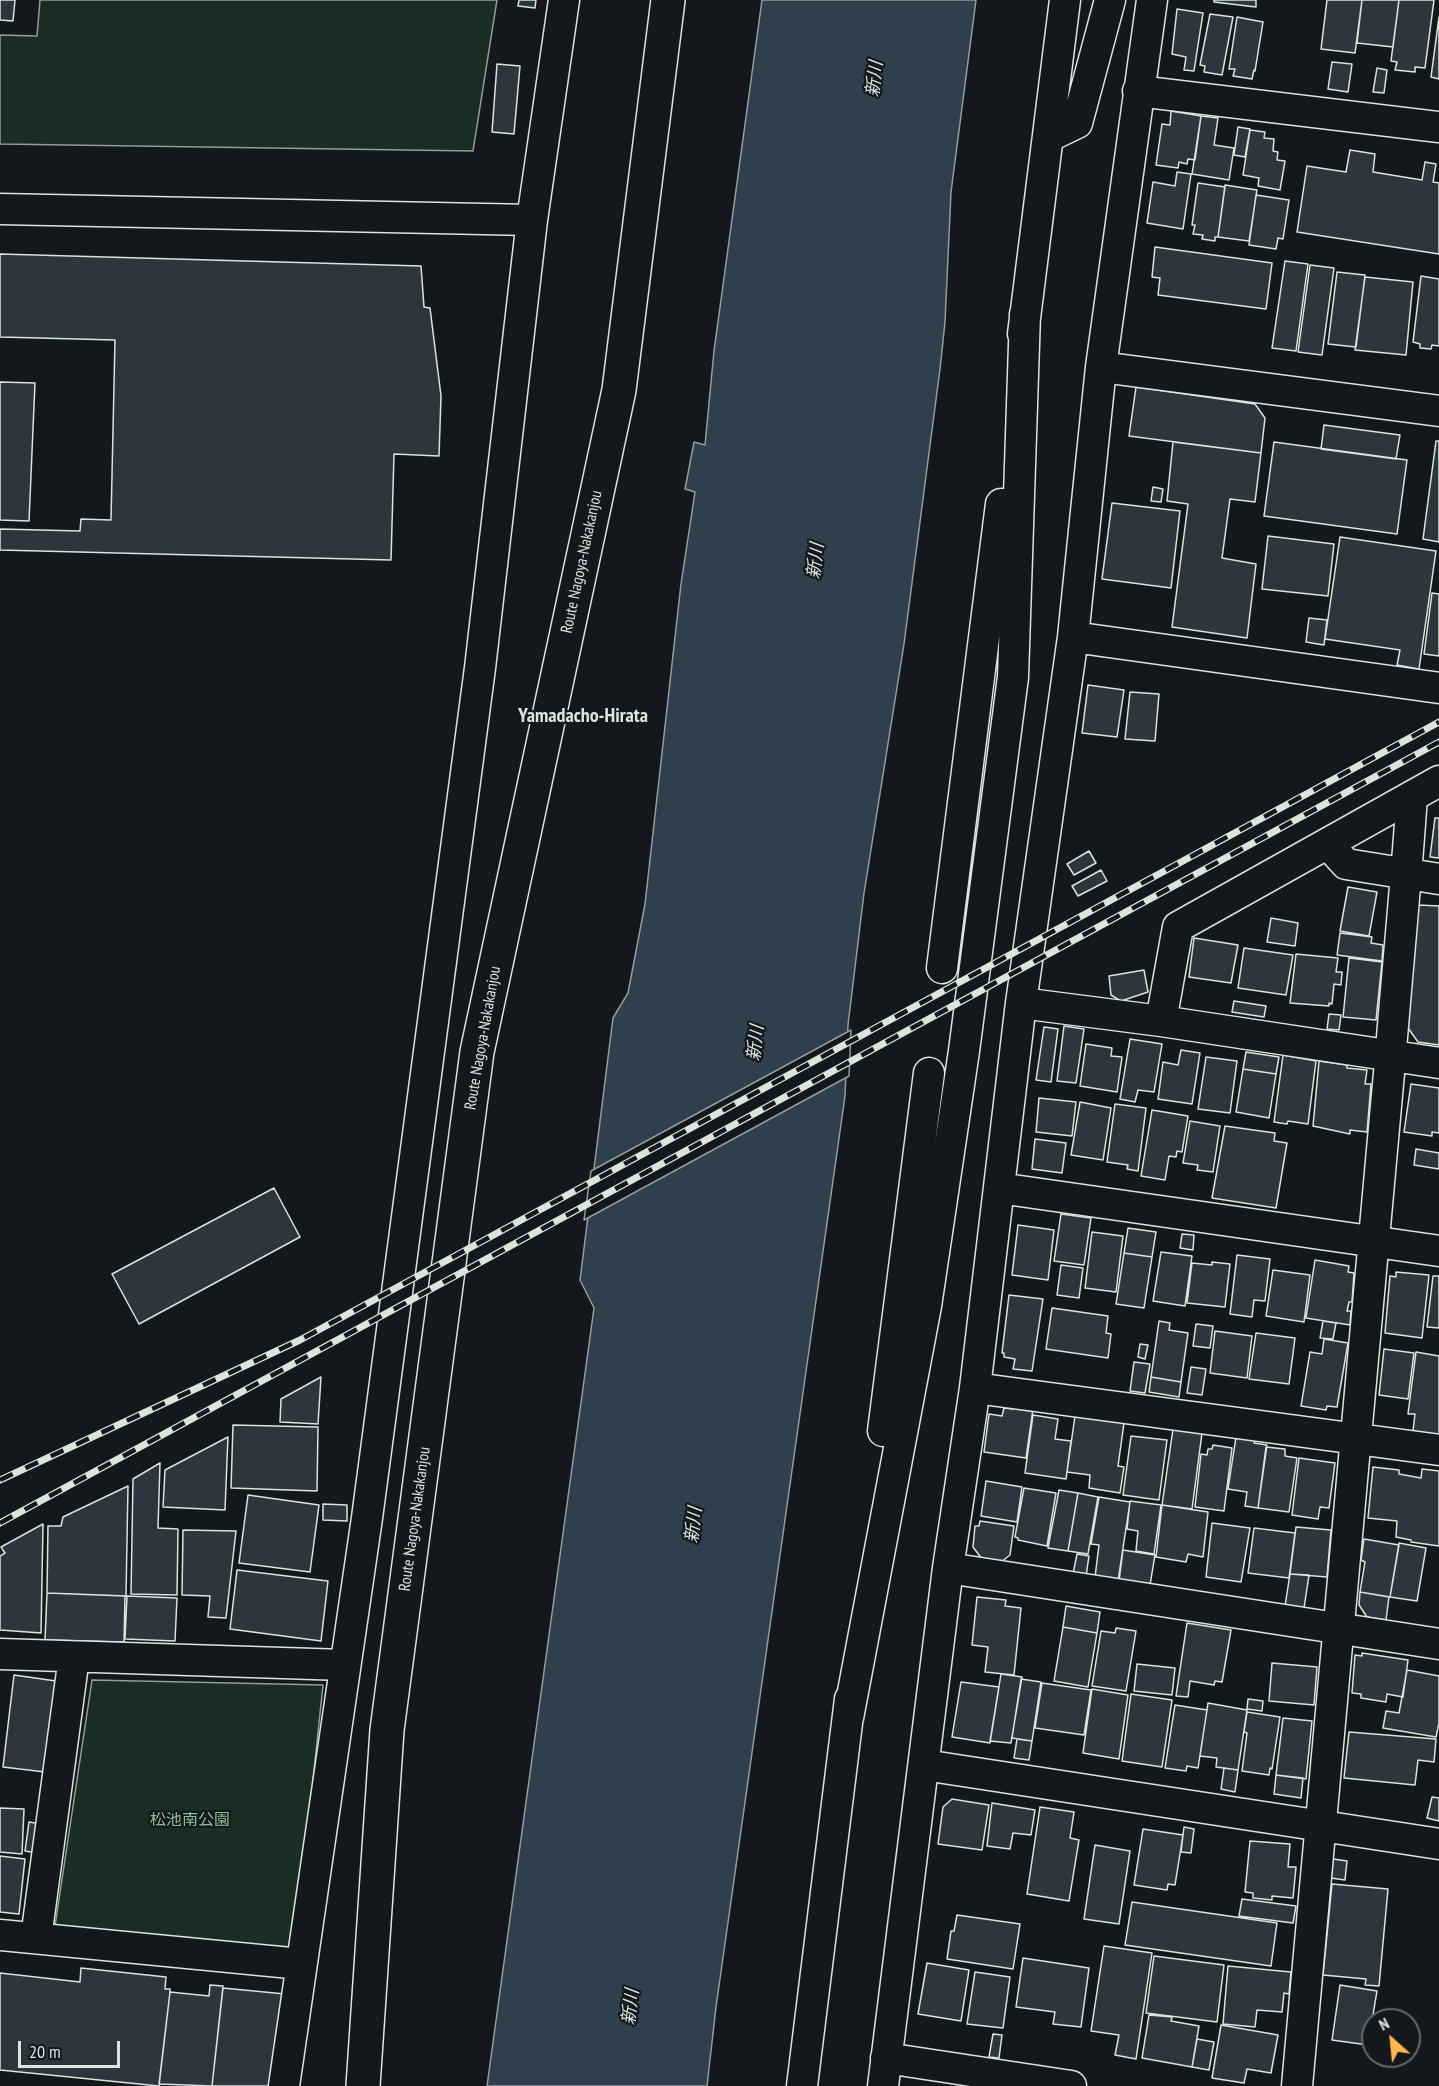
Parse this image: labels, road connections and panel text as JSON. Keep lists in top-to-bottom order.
{
  "streets": {
    "main road": ["Route Nagoya-Nakakanjou"]
  },
  "districts": ["Yamadacho-Hirata"],
  "water": ["新川"],
  "parks": ["松池南公園"],
  "scale_bar": "20 m",
  "north": "top left"
}
